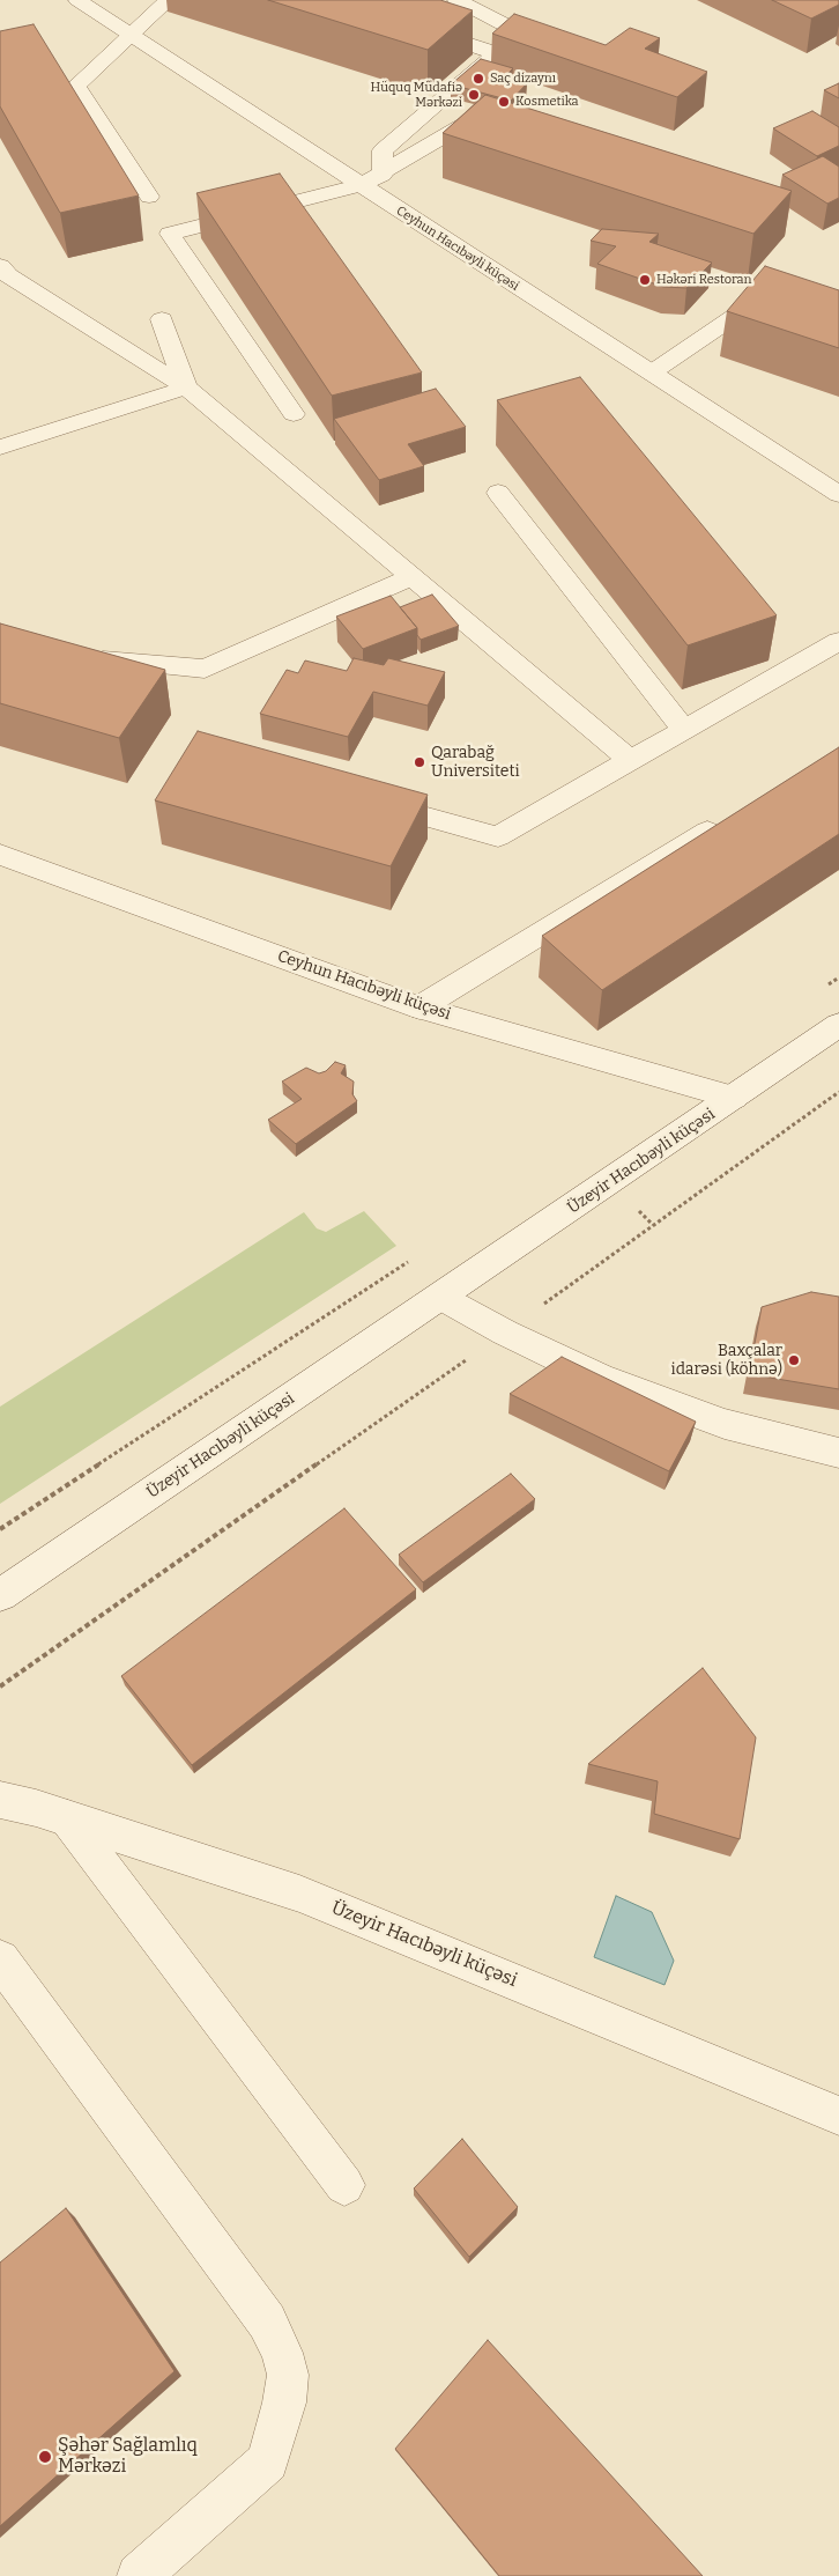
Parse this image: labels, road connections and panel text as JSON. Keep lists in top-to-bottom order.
{
  "streets": {
    "street": ["Ceyhun Hacıbəyli küçəsi", "Üzeyir Hacıbəyli küçəsi"]
  },
  "crossings": [
    ["Ceyhun Hacıbəyli küçəsi", "Üzeyir Hacıbəyli küçəsi"]
  ],
  "places": [
    "Saç dizaynı",
    "Hüquq Müdafiə Mərkəzi",
    "Kosmetika",
    "Həkəri Restoran",
    "Qarabağ Universiteti",
    "Baxçalar idarəsi (köhnə)",
    "Şəhər Sağlamlıq Mərkəzi"
  ]
}
